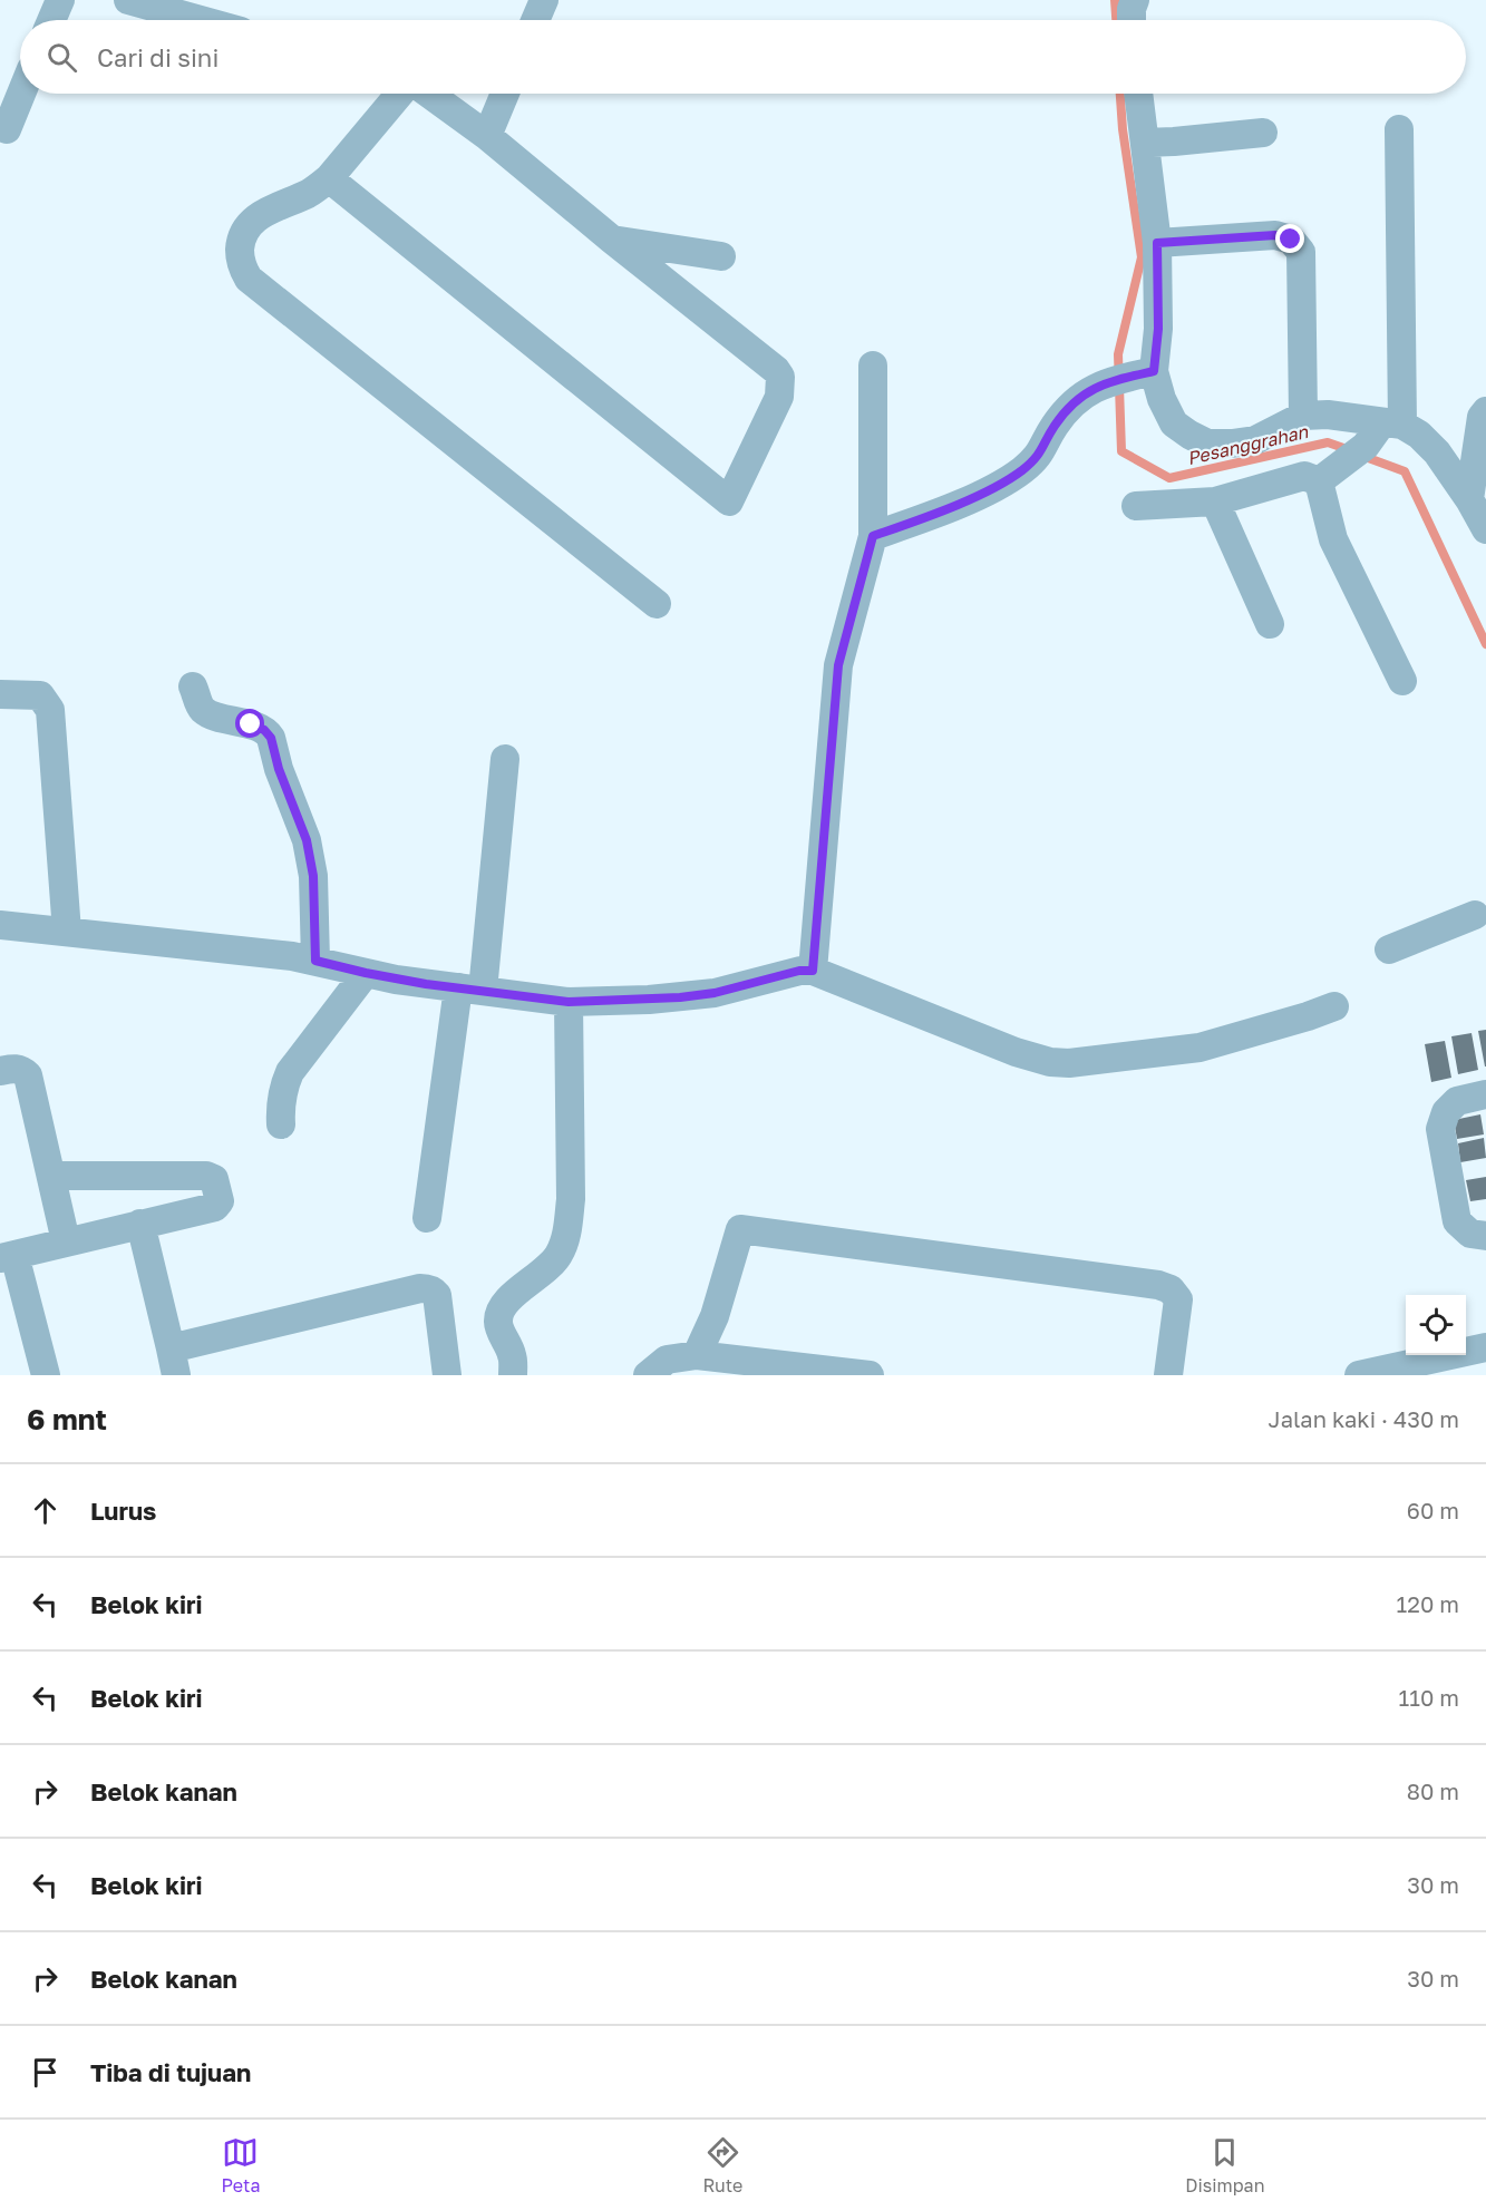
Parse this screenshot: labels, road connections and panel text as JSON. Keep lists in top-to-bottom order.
{
  "water": ["Pesanggrahan"],
  "page": {
    "search": "Cari di sini",
    "heading": ["6 mnt", "Jalan kaki · 430 m"],
    "list": [
      ["Lurus", "60 m"],
      ["Belok kiri", "120 m"],
      ["Belok kiri", "110 m"],
      ["Belok kanan", "80 m"],
      ["Belok kiri", "30 m"],
      ["Belok kanan", "30 m"],
      "Tiba di tujuan"
    ],
    "nav": ["Peta", "Rute", "Disimpan"]
  }
}
